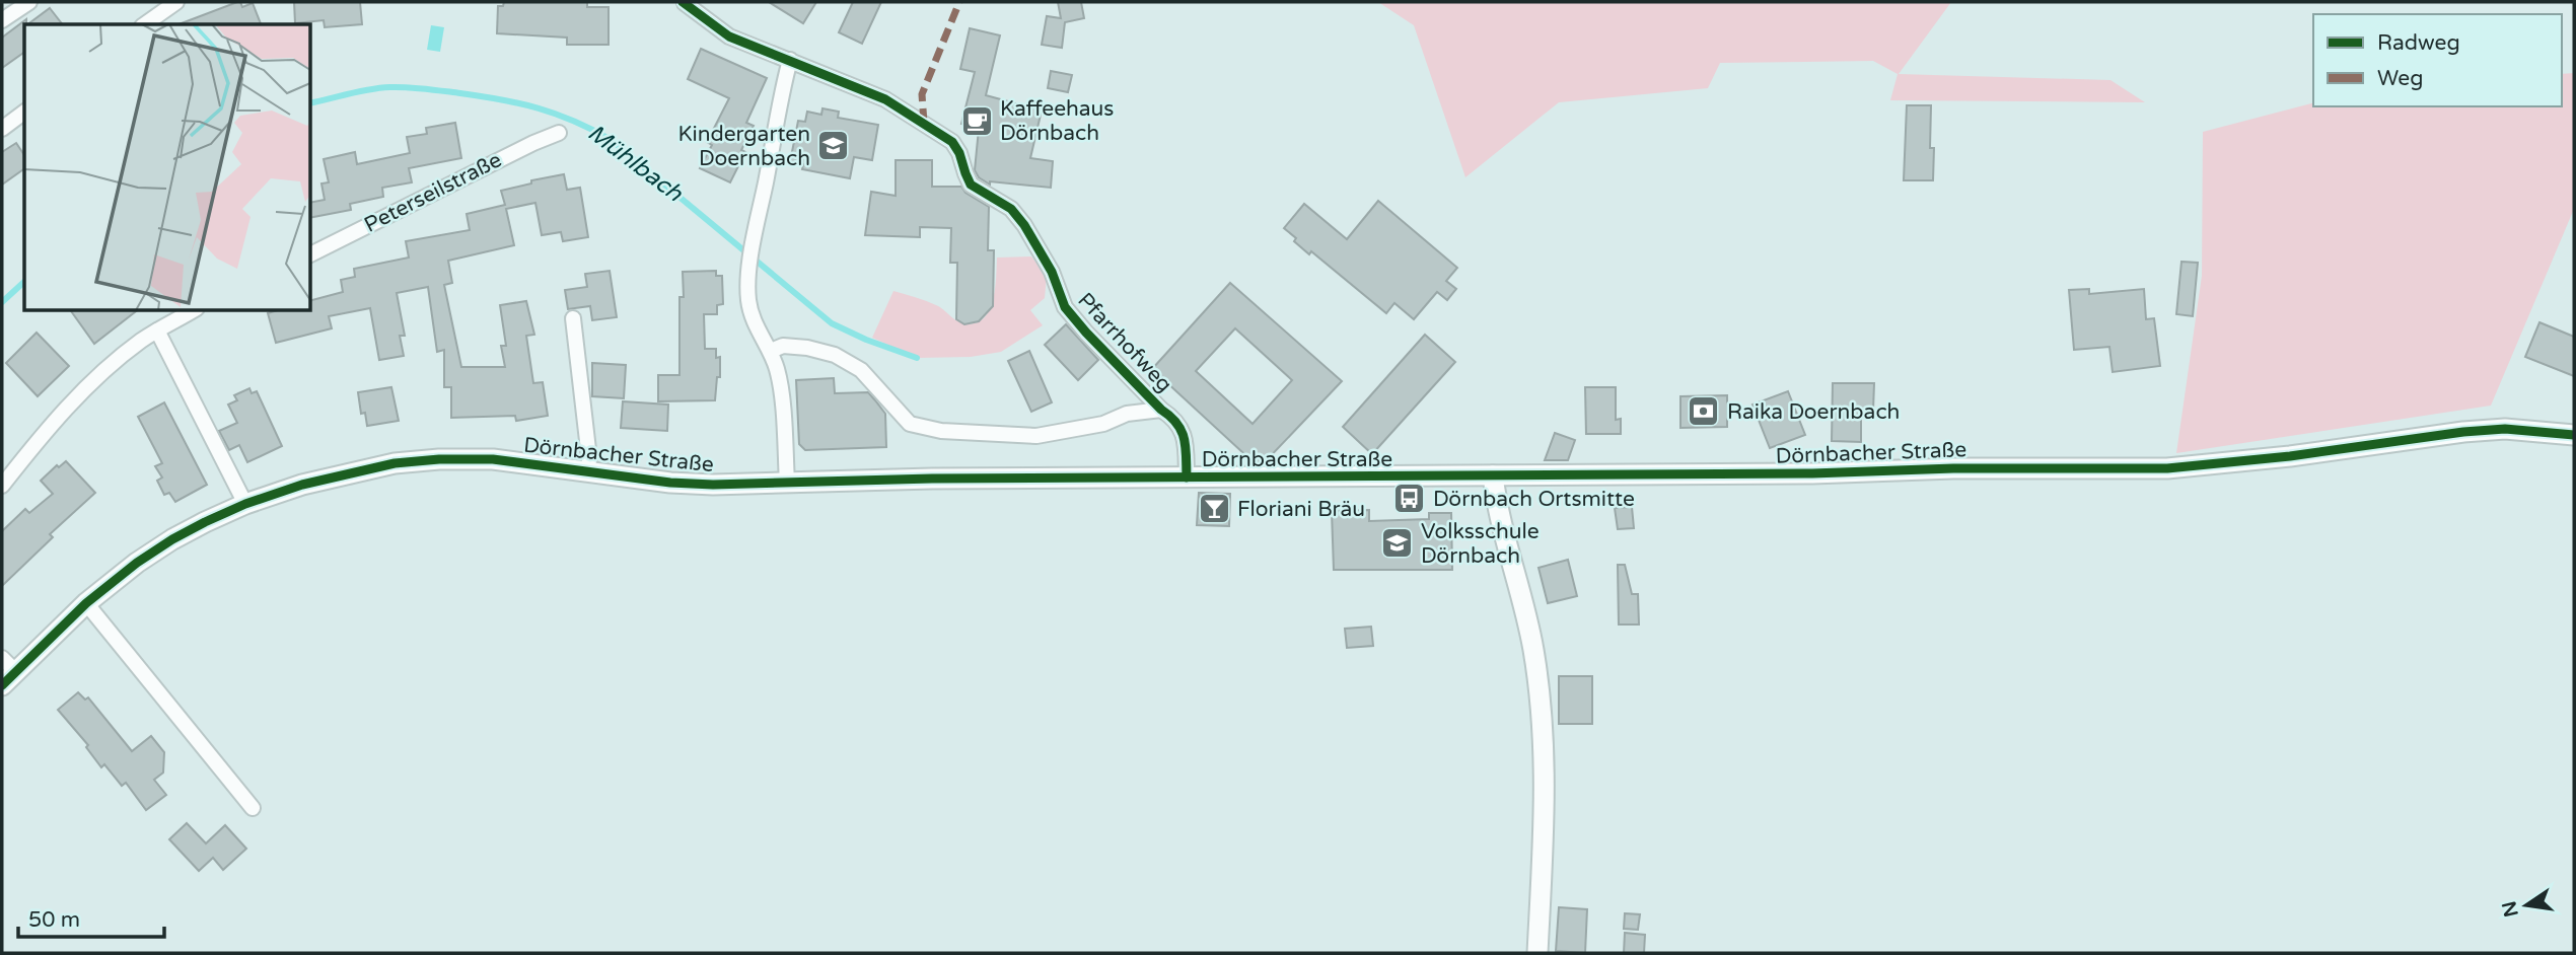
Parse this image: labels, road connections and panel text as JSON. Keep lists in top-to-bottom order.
{
  "streets": {
    "street": ["Peterseilstraße", "Pfarrhofweg", "Dörnbacher Straße"]
  },
  "crossings": [
    ["Pfarrhofweg", "Dörnbacher Straße"]
  ],
  "water": ["Mühlbach"],
  "places": {
    "cafe": ["Kaffeehaus Dörnbach"],
    "school or university": ["Kindergarten Doernbach", "Volksschule Dörnbach"],
    "bank": ["Raika Doernbach"],
    "bus stop": ["Dörnbach Ortsmitte"],
    "bar": ["Floriani Bräu"]
  },
  "legend": ["Radweg", "Weg"],
  "scale_bar": "50 m",
  "north": "left"
}
